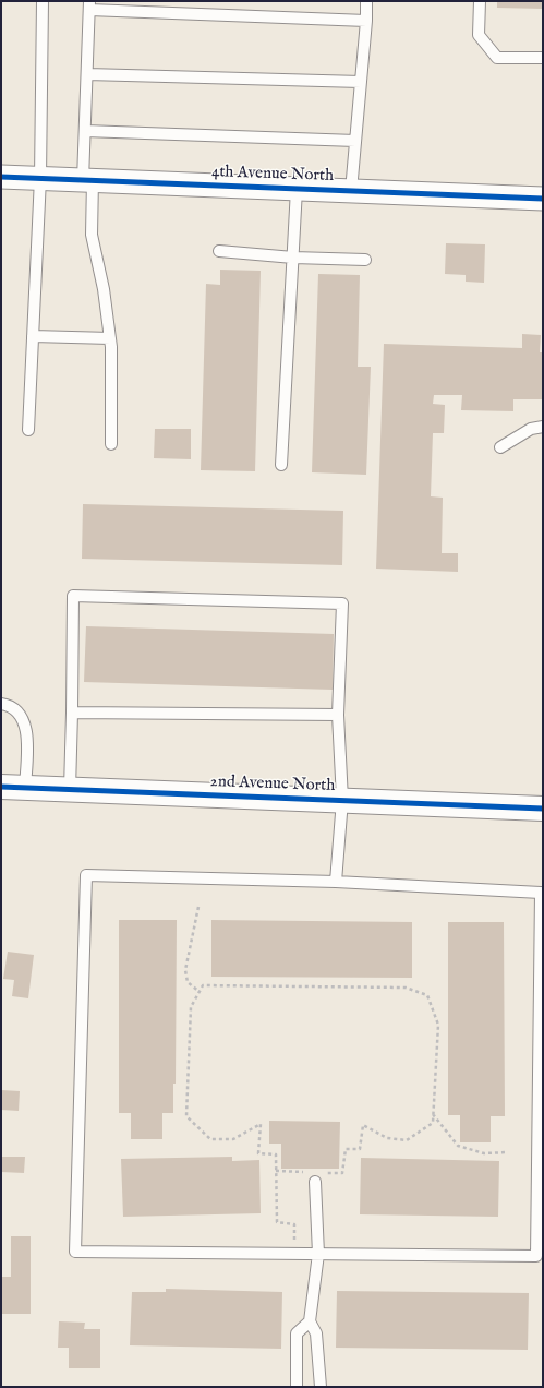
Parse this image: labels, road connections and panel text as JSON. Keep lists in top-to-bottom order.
{
  "streets": {
    "street": ["4th Avenue North", "2nd Avenue North"]
  }
}
